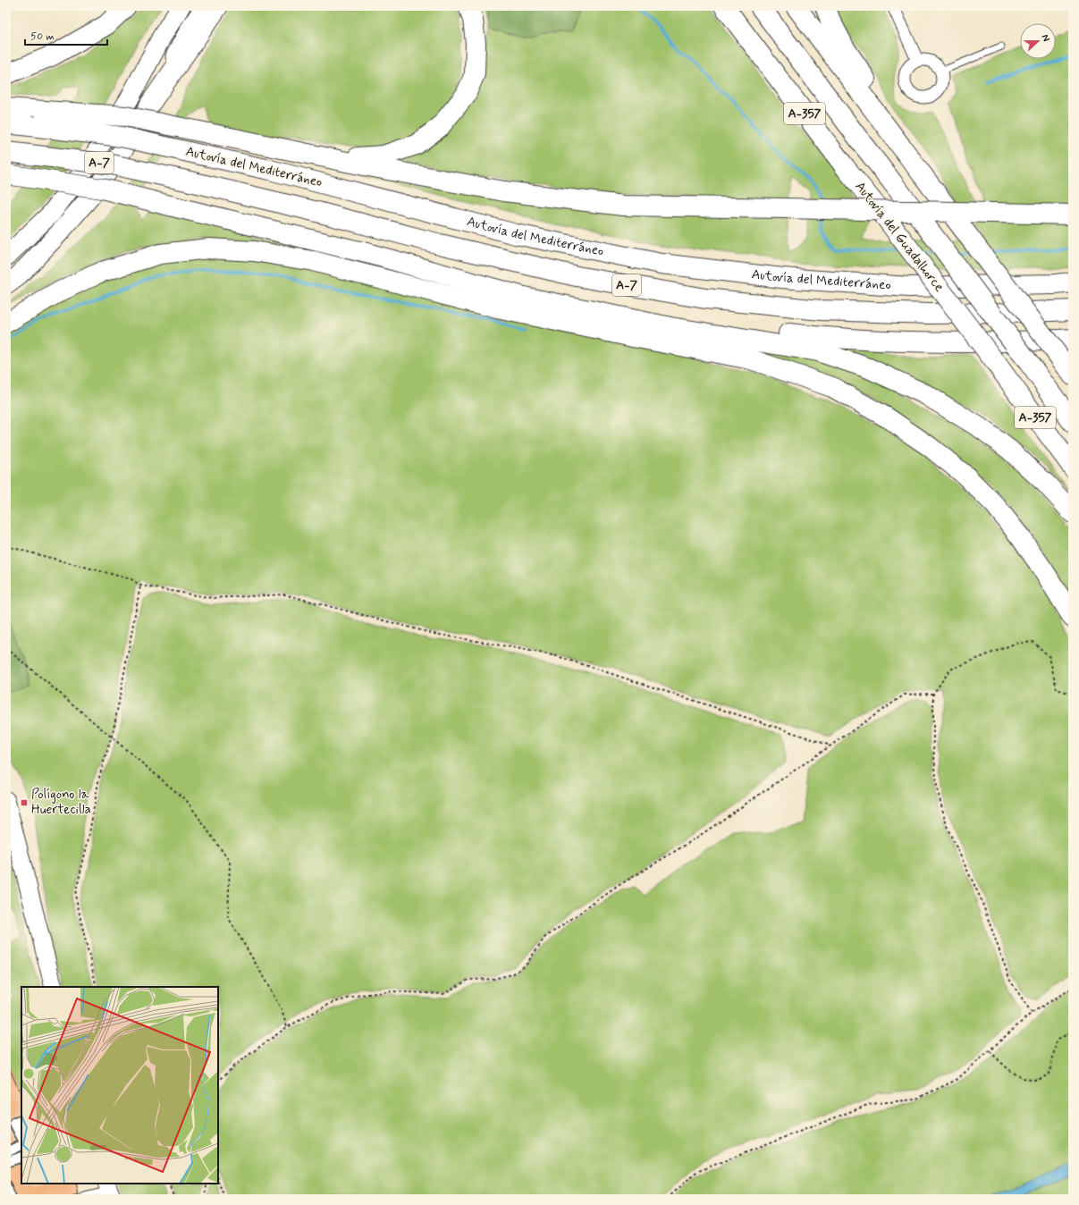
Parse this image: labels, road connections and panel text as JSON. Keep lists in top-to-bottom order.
{
  "streets": {
    "highway": [
      "A-357",
      "A-7",
      "Autovía del Mediterráneo",
      "Autovía del Guadalhorce"
    ]
  },
  "places": {
    "transit": ["Polígono la Huertecilla"]
  },
  "scale_bar": "50 m",
  "north": "right"
}
